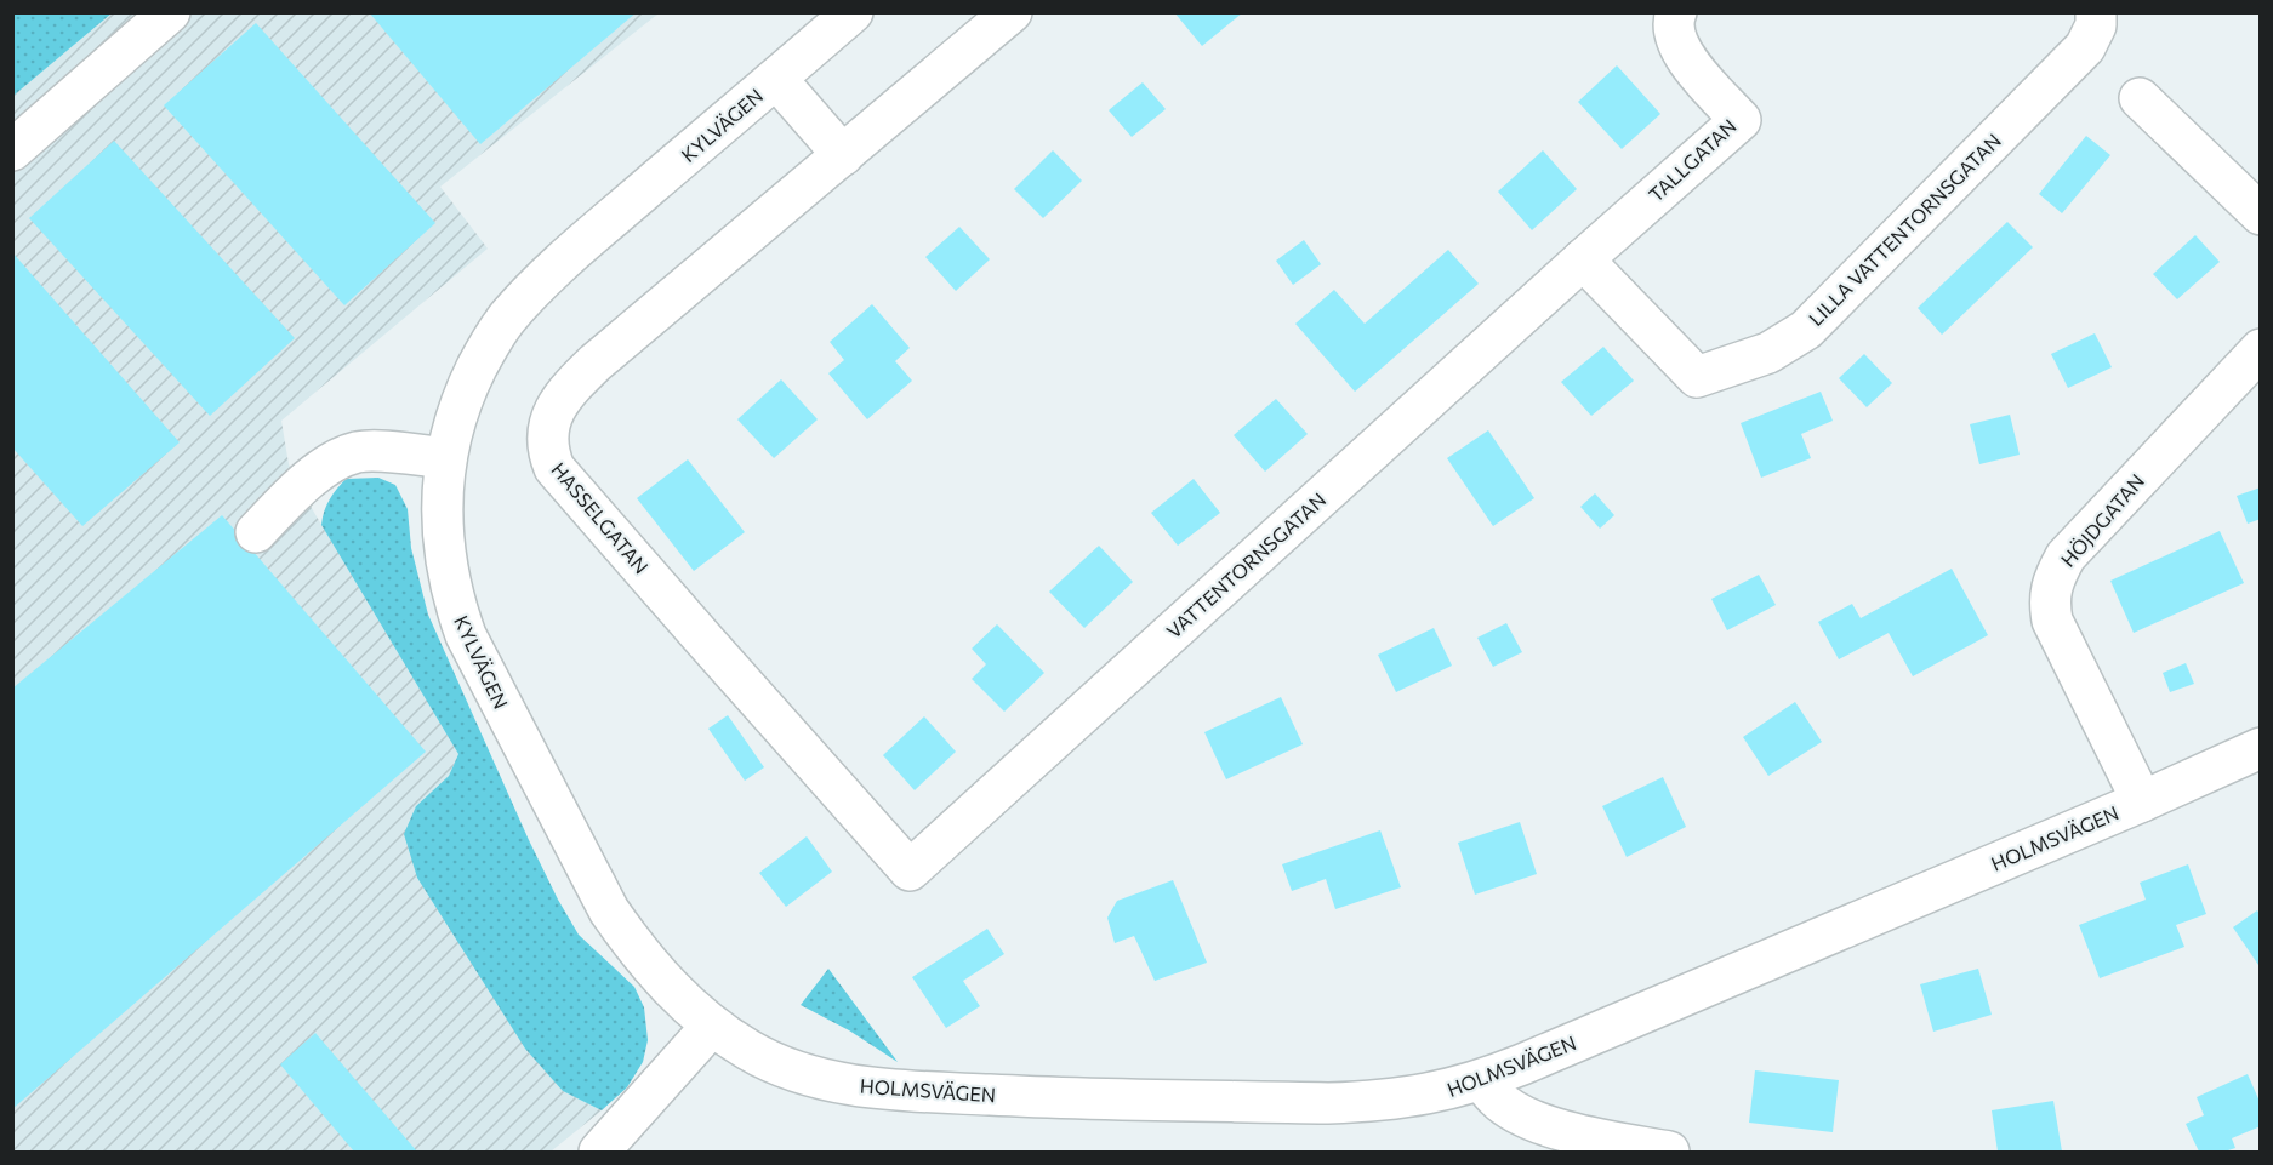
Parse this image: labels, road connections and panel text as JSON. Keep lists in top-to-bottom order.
{
  "streets": {
    "street": [
      "KYLVÄGEN",
      "TALLGATAN",
      "LILLA VATTENTORNSGATAN",
      "HASSELGATAN",
      "HÖJDGATAN",
      "VATTENTORNSGATAN",
      "HOLMSVÄGEN"
    ]
  },
  "crossings": [
    ["KYLVÄGEN", "HOLMSVÄGEN"],
    ["TALLGATAN", "LILLA VATTENTORNSGATAN"],
    ["TALLGATAN", "VATTENTORNSGATAN"],
    ["LILLA VATTENTORNSGATAN", "VATTENTORNSGATAN"],
    ["HASSELGATAN", "VATTENTORNSGATAN"],
    ["HÖJDGATAN", "HOLMSVÄGEN"]
  ]
}
